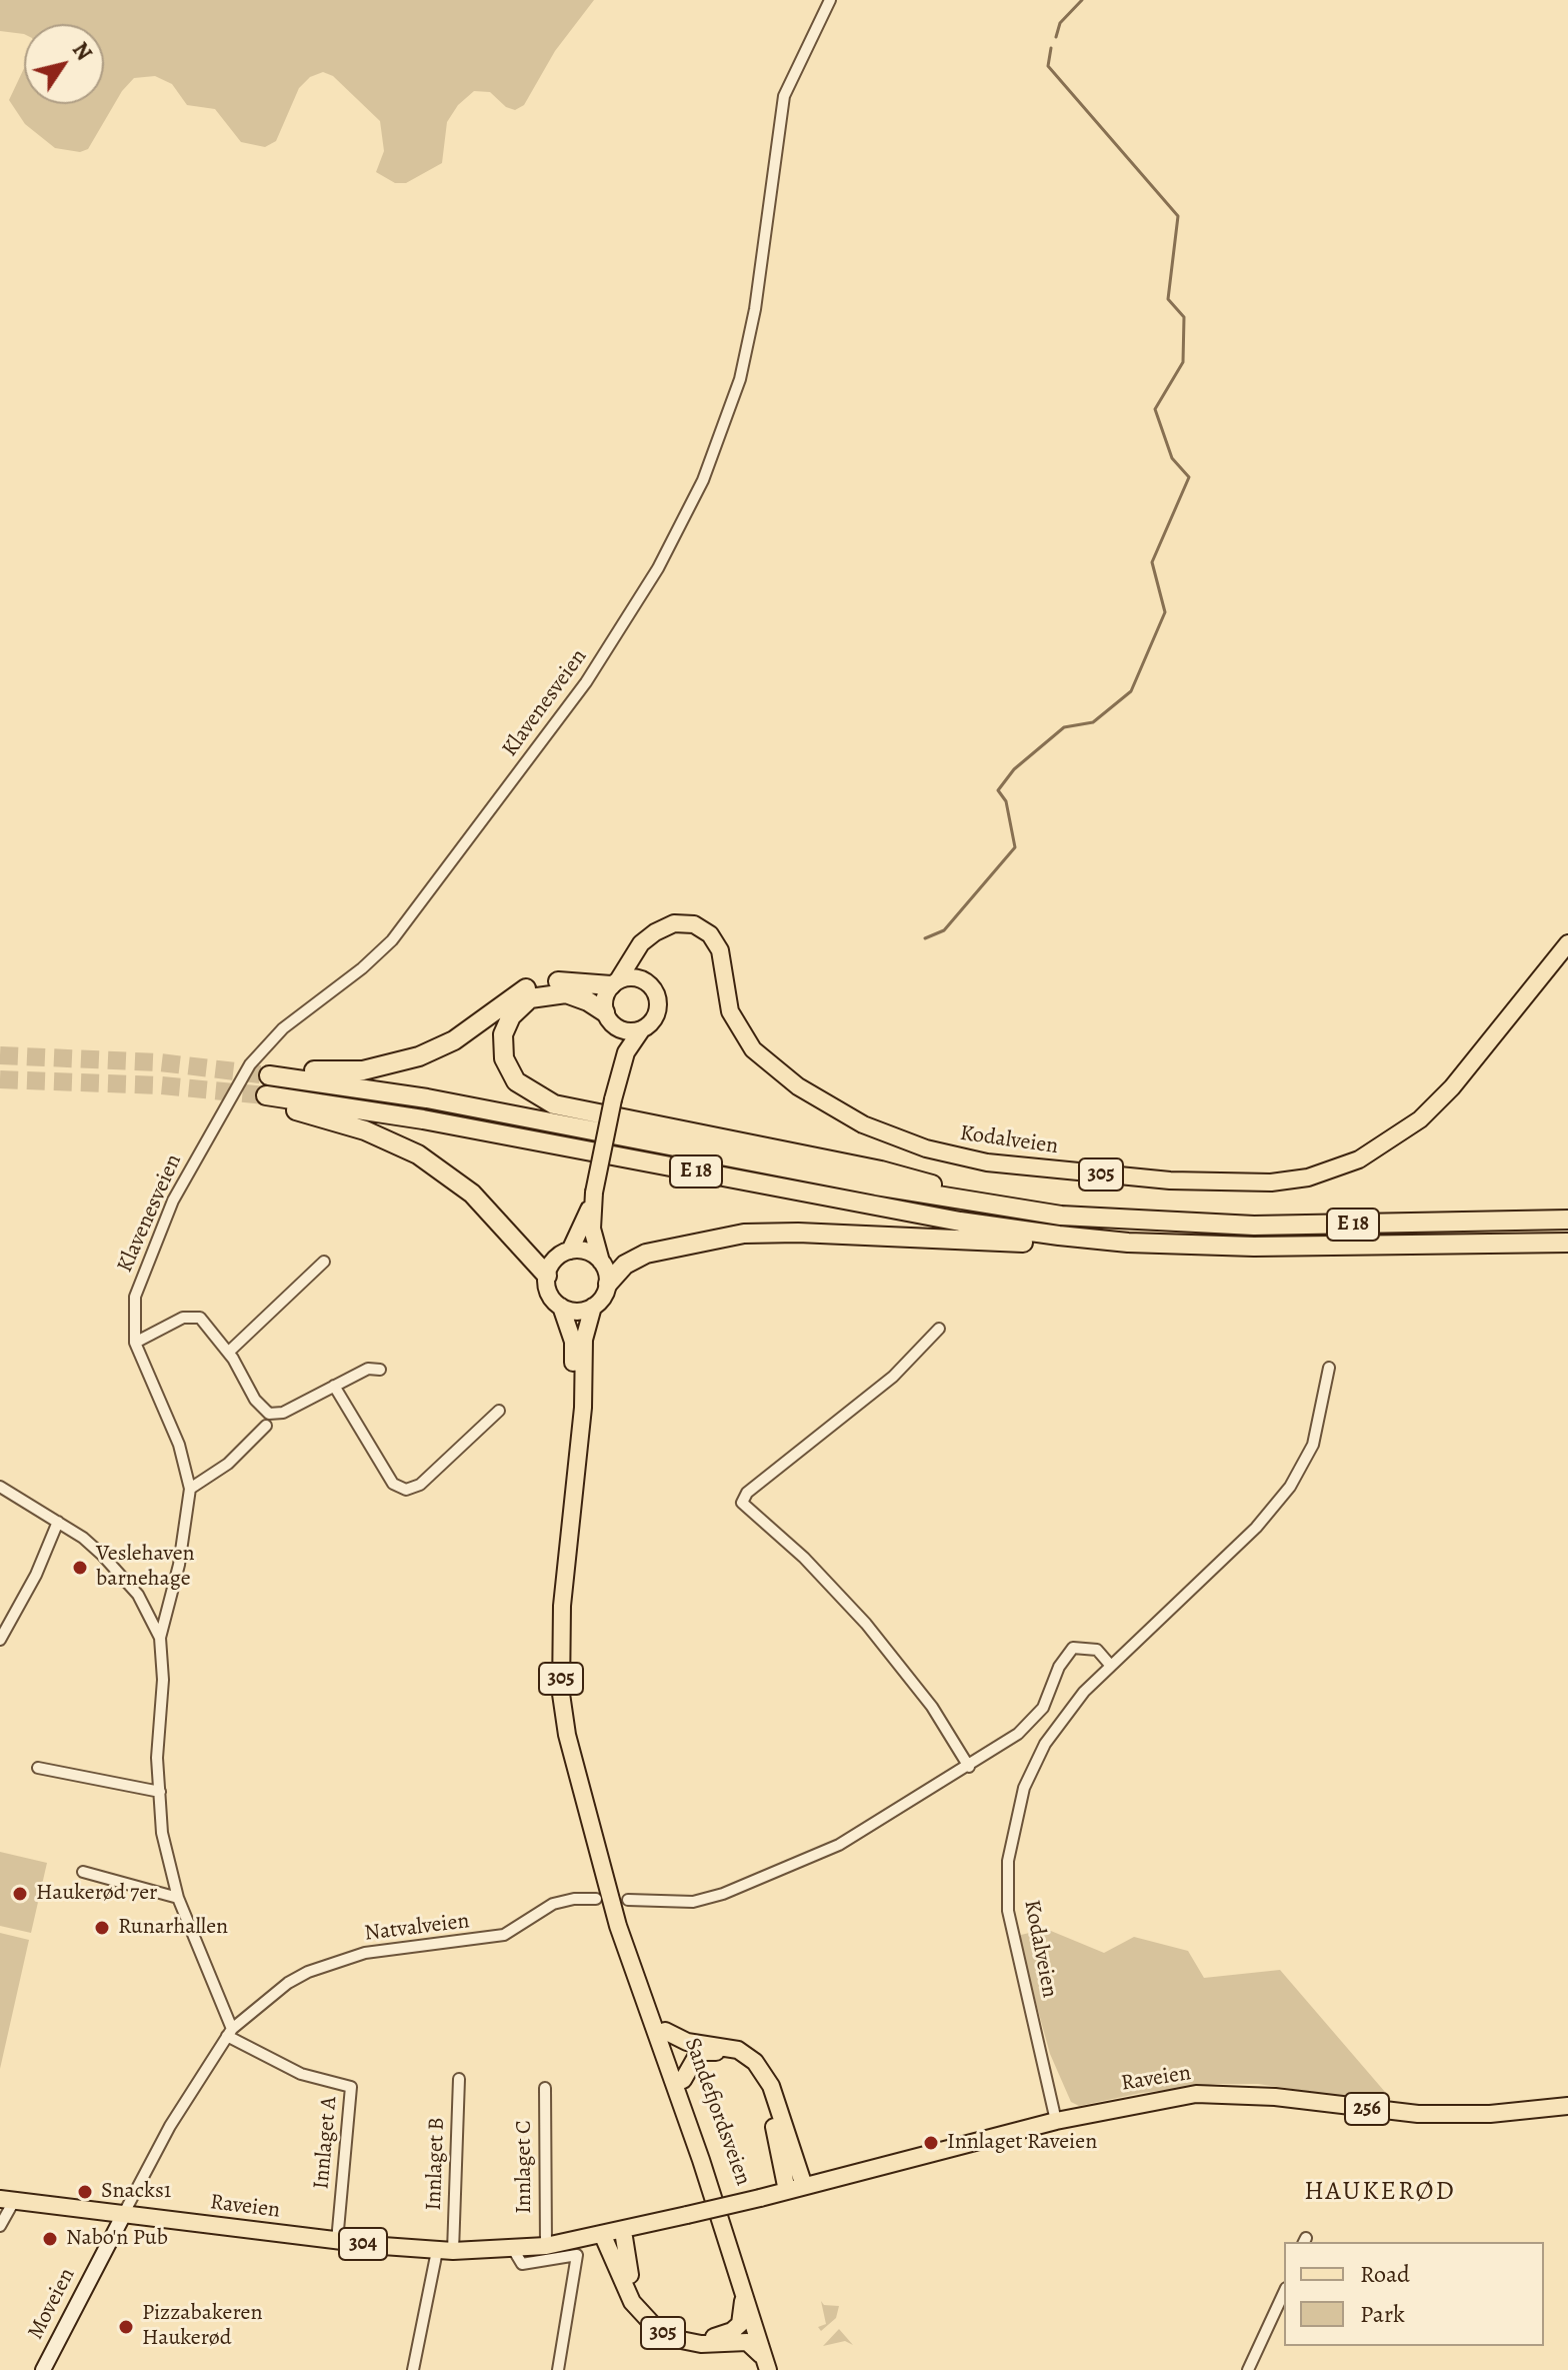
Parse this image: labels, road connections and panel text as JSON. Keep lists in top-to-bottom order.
{
  "streets": {
    "highway": ["E 18"],
    "main road": [
      "Kodalveien",
      "305",
      "Raveien",
      "256",
      "Sandefjordsveien",
      "304"
    ],
    "street": [
      "Klavenesveien",
      "Natvalveien",
      "Innlaget A",
      "Innlaget B",
      "Innlaget C",
      "Moveien"
    ]
  },
  "crossings": [
    ["Klavenesveien", "Natvalveien"],
    ["Klavenesveien", "Innlaget A"],
    ["Kodalveien", "Raveien"],
    ["E 18", "305"],
    ["E 18", "Sandefjordsveien"],
    ["305", "Raveien"],
    ["305", "Sandefjordsveien"],
    ["Natvalveien", "Raveien"],
    ["Natvalveien", "Innlaget A"],
    ["Natvalveien", "Moveien"],
    ["Raveien", "Innlaget A"],
    ["Raveien", "Innlaget B"],
    ["Raveien", "Innlaget C"],
    ["Raveien", "Moveien"]
  ],
  "districts": ["HAUKERØD"],
  "places": [
    "Veslehaven barnehage",
    "Haukerød 7er",
    "Runarhallen",
    "Innlaget Raveien",
    "Snacks1",
    "Nabo'n Pub",
    "Pizzabakeren Haukerød"
  ],
  "legend": ["Road", "Park"],
  "north": "top right"
}
